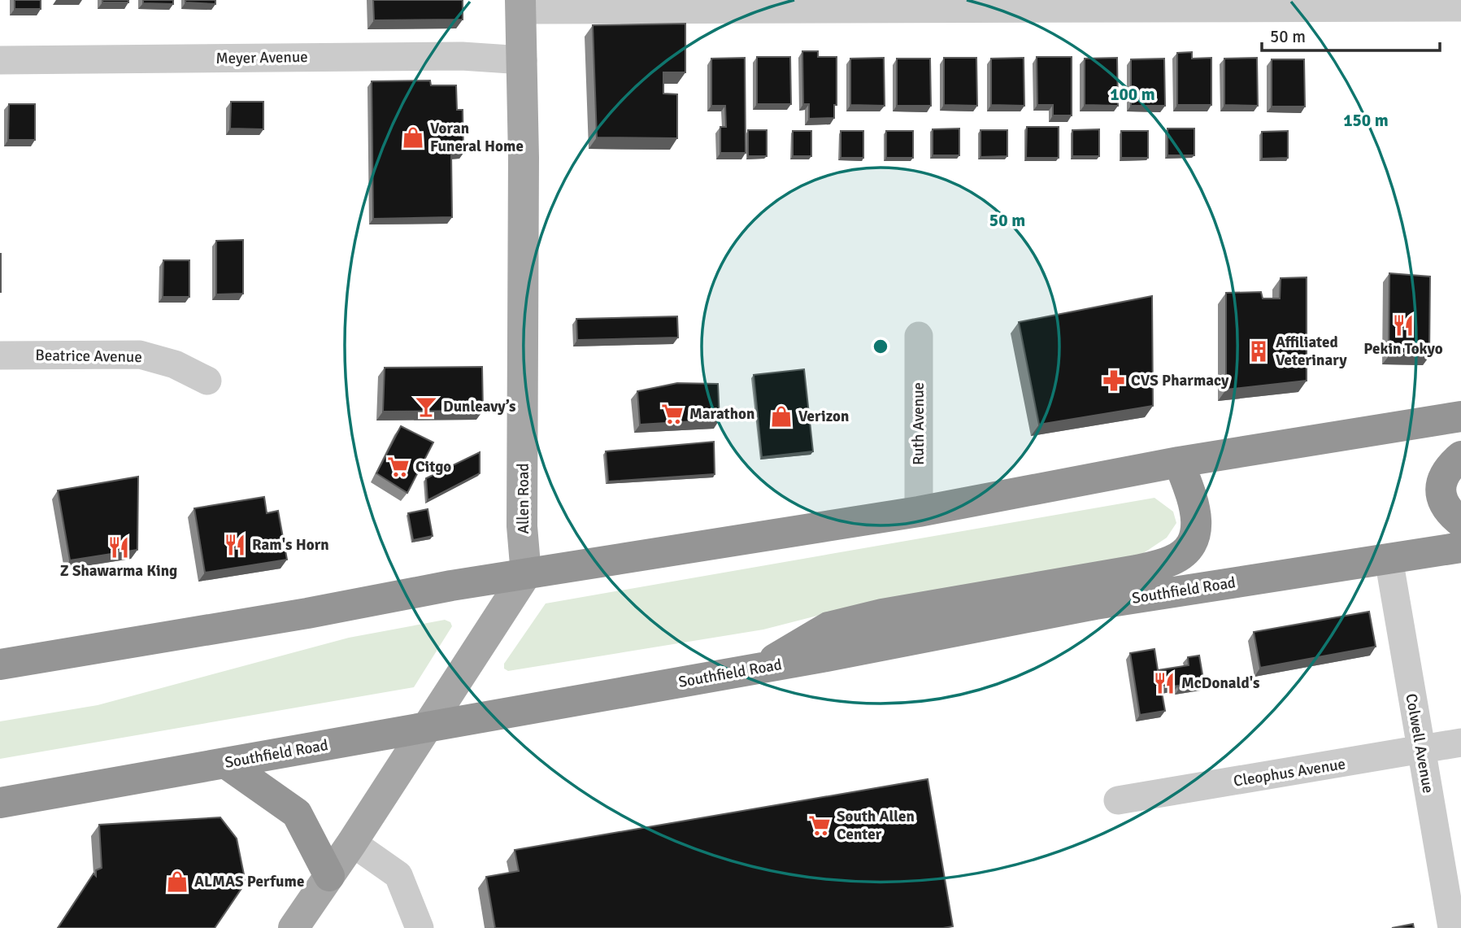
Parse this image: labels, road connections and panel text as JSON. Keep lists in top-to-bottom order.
{
  "streets": {
    "highway": ["Southfield Road"],
    "main road": ["Allen Road"],
    "street": [
      "Meyer Avenue",
      "Beatrice Avenue",
      "Ruth Avenue",
      "Colwell Avenue",
      "Cleophus Avenue"
    ]
  },
  "crossings": [
    ["Meyer Avenue", "Allen Road"],
    ["Southfield Road", "Colwell Avenue"],
    ["Colwell Avenue", "Cleophus Avenue"]
  ],
  "places": {
    "shop": ["Voran Funeral Home", "Verizon", "ALMAS Perfume"],
    "restaurant": [
      "Pekin Tokyo",
      "Ram's Horn",
      "Z Shawarma King",
      "McDonald's"
    ],
    "building": ["Affiliated Veterinary"],
    "pharmacy": ["CVS Pharmacy"],
    "bar": ["Dunleavy’s"],
    "supermarket": ["Marathon", "Citgo", "South Allen Center"]
  },
  "scale_bar": "50 m",
  "rings": ["100 m", "150 m", "50 m"]
}
